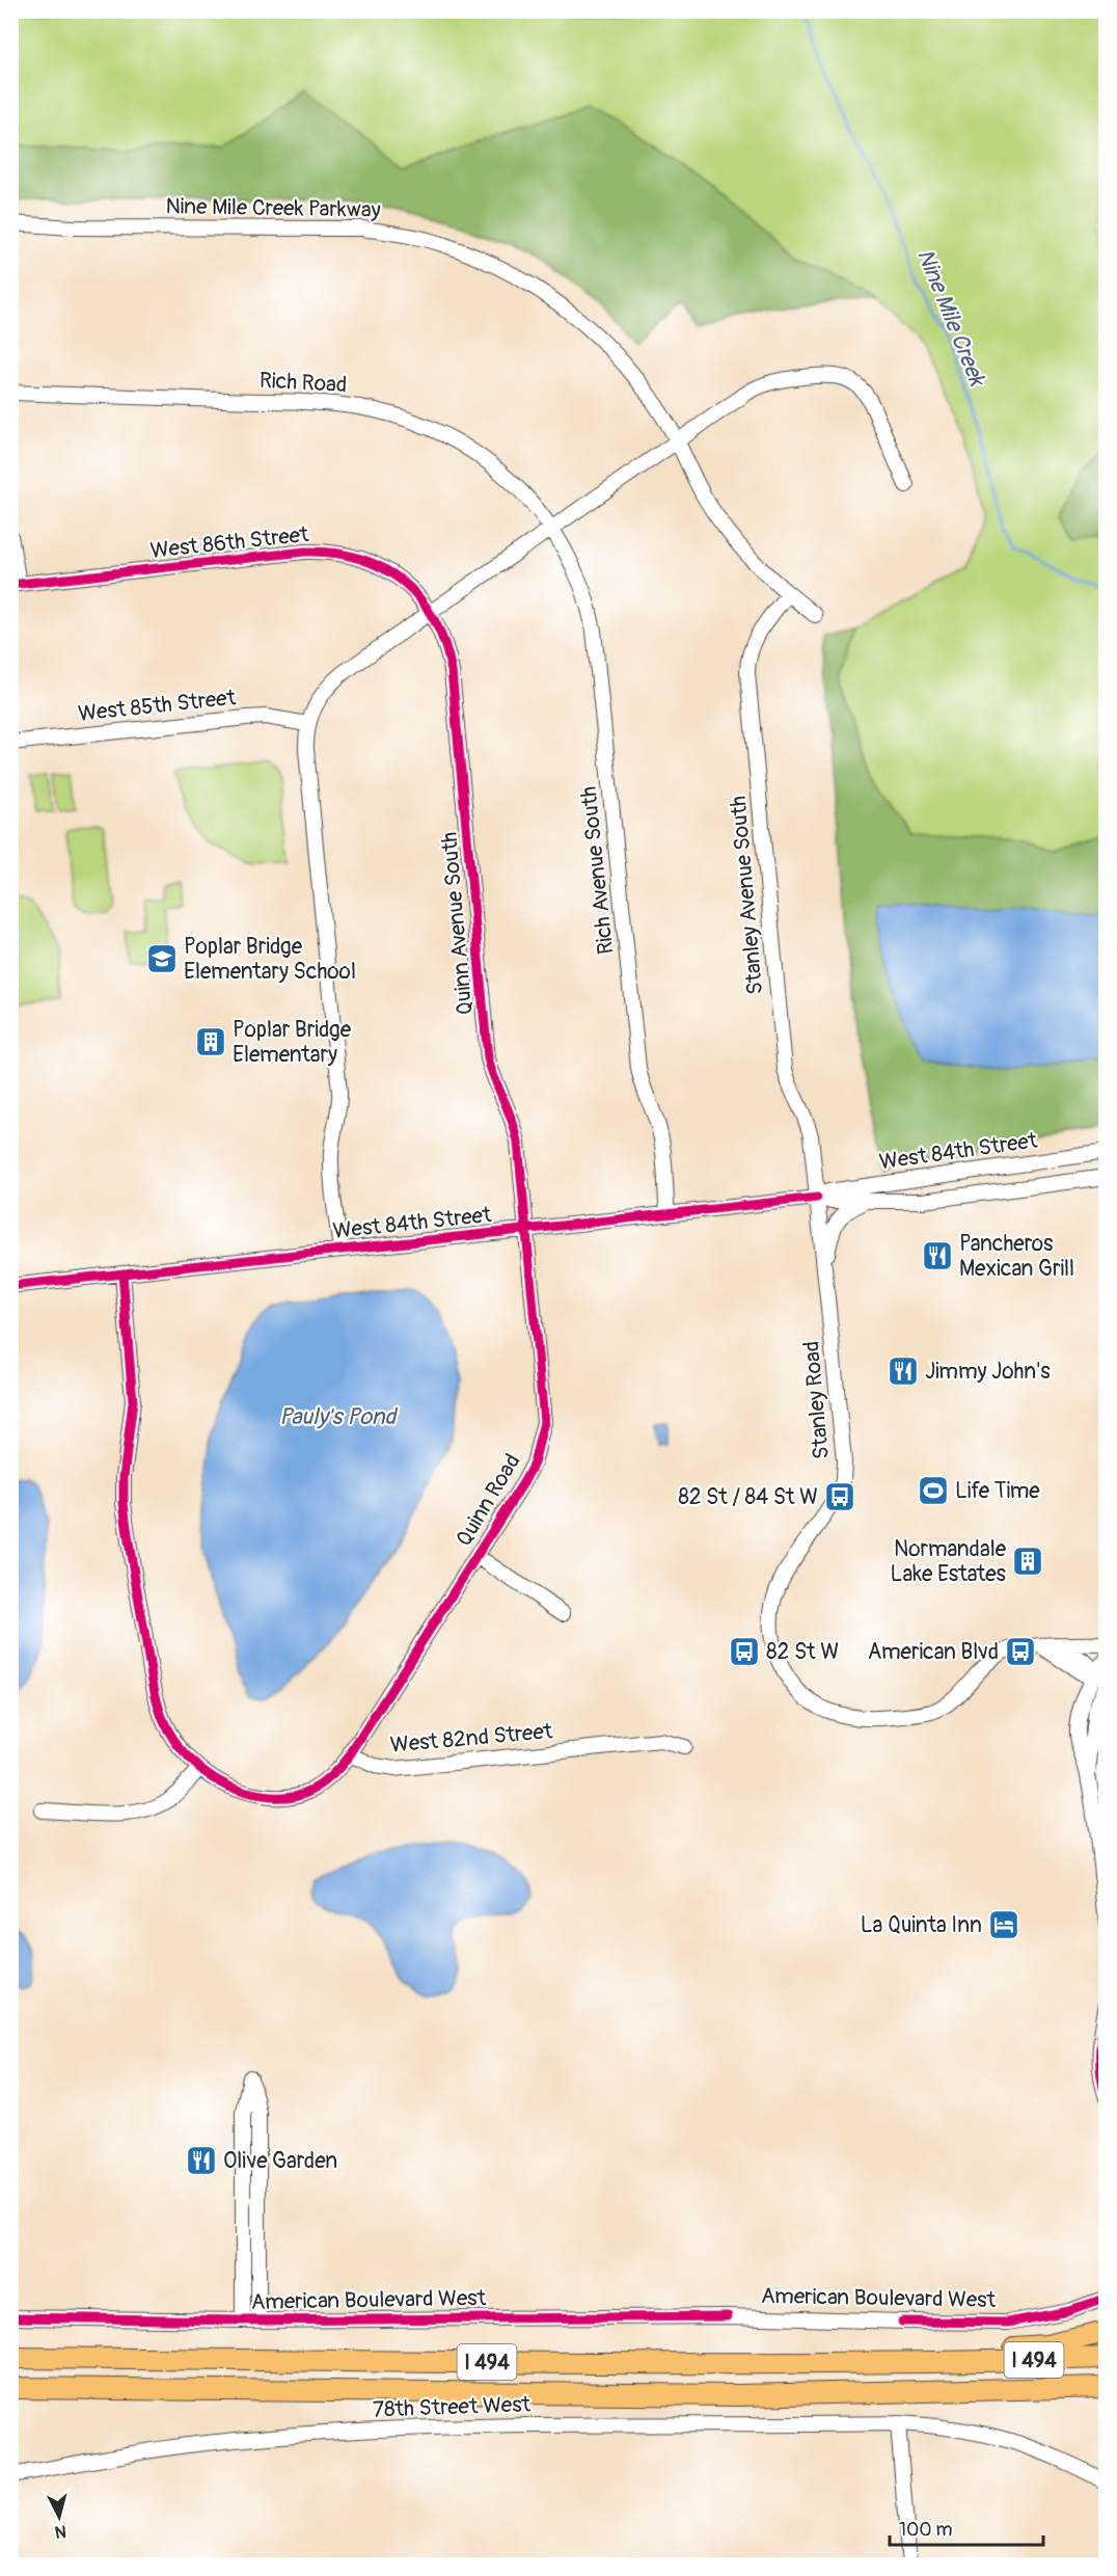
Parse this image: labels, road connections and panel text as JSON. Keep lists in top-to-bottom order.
{
  "streets": {
    "highway": ["I 494"],
    "street": [
      "Nine Mile Creek Parkway",
      "Rich Road",
      "West 86th Street",
      "West 85th Street",
      "Rich Avenue South",
      "Stanley Avenue South",
      "Quinn Avenue South",
      "West 84th Street",
      "Stanley Road",
      "Quinn Road",
      "West 82nd Street",
      "American Boulevard West",
      "78th Street West"
    ]
  },
  "crossings": [
    ["Nine Mile Creek Parkway", "Stanley Avenue South"],
    ["Rich Road", "Rich Avenue South"],
    ["West 86th Street", "Quinn Avenue South"],
    ["Rich Avenue South", "West 84th Street"],
    ["Stanley Avenue South", "West 84th Street"],
    ["Stanley Avenue South", "Stanley Road"],
    ["Quinn Avenue South", "West 84th Street"],
    ["Quinn Avenue South", "Quinn Road"],
    ["West 84th Street", "Stanley Road"],
    ["West 84th Street", "Quinn Road"],
    ["Quinn Road", "West 82nd Street"]
  ],
  "water": ["Nine Mile Creek", "Pauly's Pond"],
  "places": {
    "school or university": ["Poplar Bridge Elementary School"],
    "building": ["Poplar Bridge Elementary", "Normandale Lake Estates"],
    "restaurant": ["Pancheros Mexican Grill", "Jimmy John's", "Olive Garden"],
    "sports": ["Life Time"],
    "bus stop": ["82 St / 84 St W", "82 St W", "American Blvd"],
    "hotel": ["La Quinta Inn"]
  },
  "scale_bar": "100 m",
  "north": "bottom"
}
